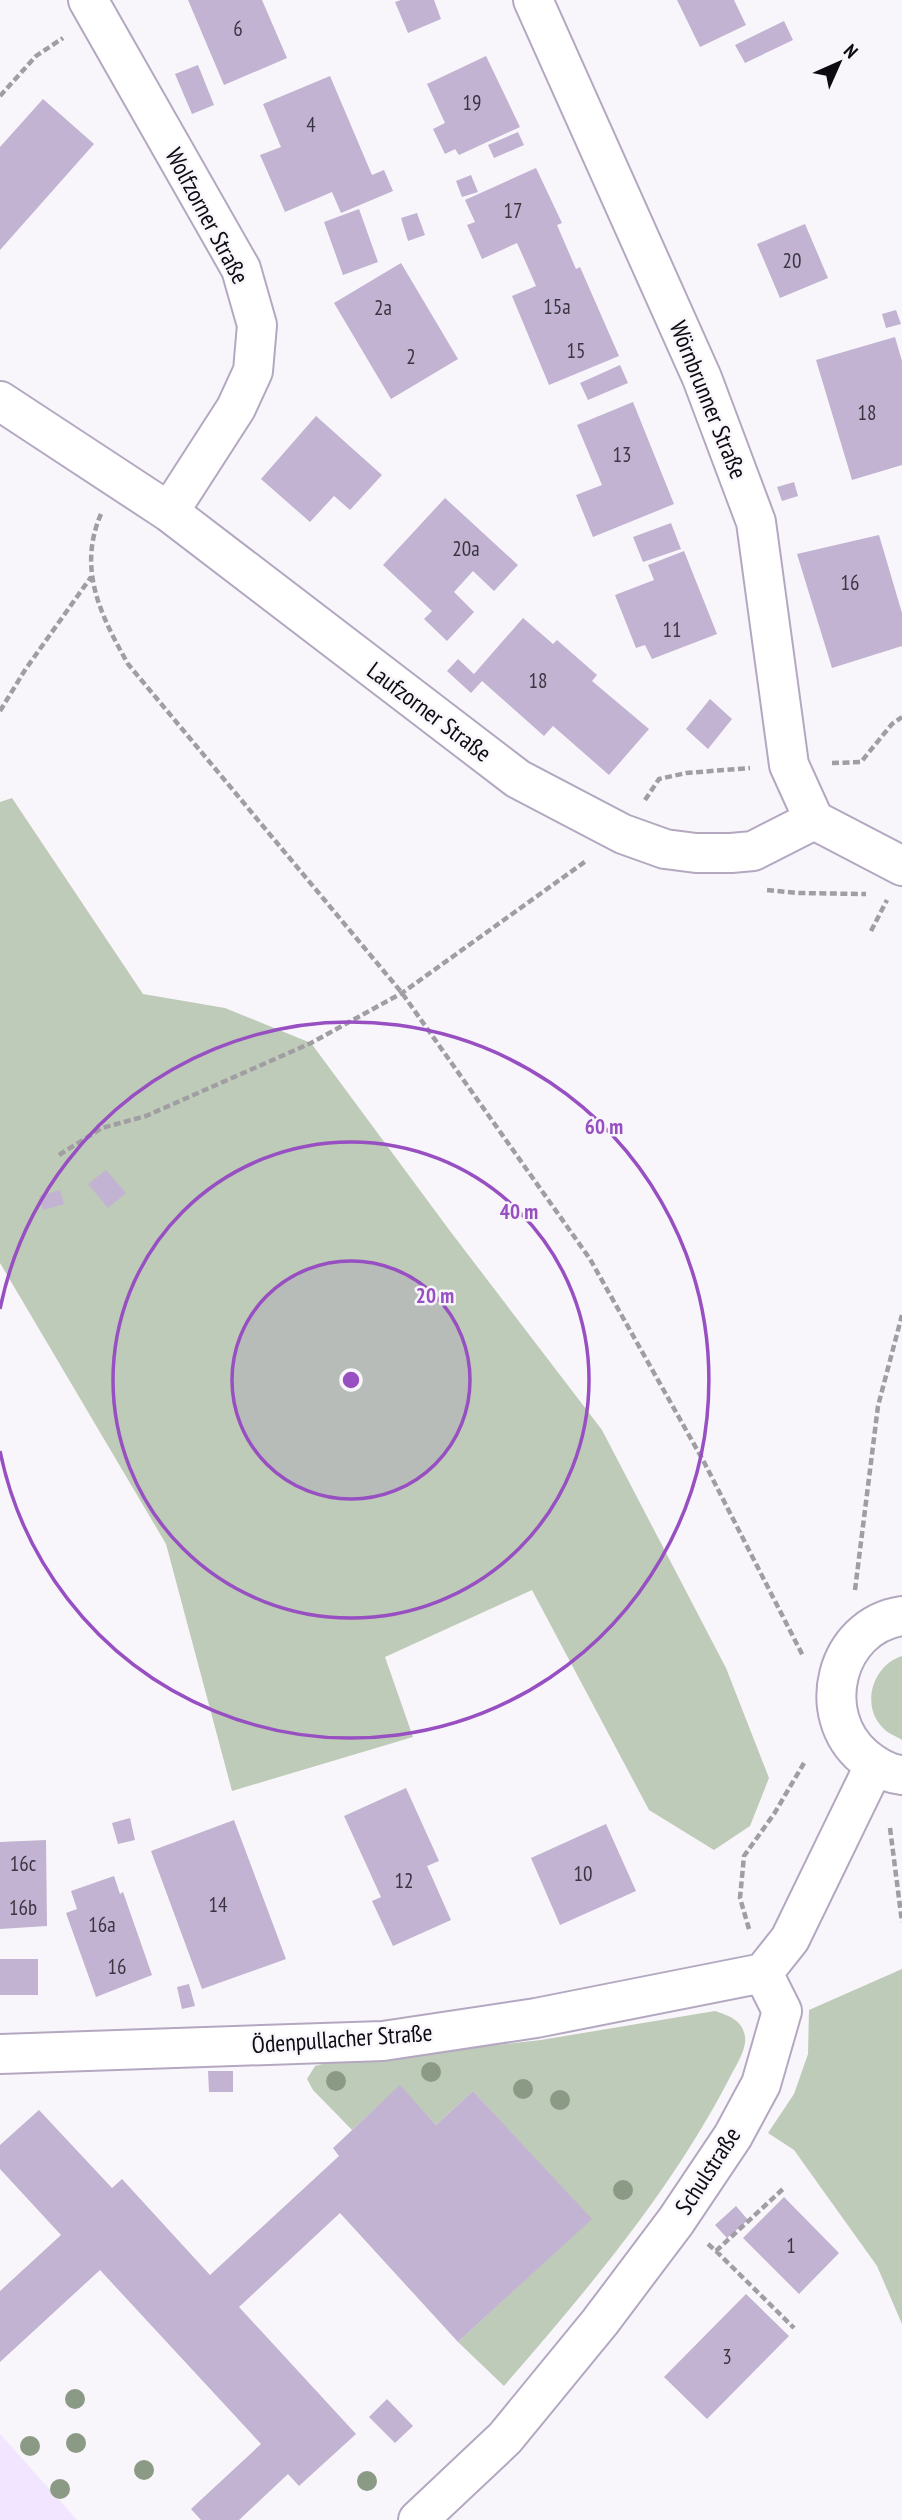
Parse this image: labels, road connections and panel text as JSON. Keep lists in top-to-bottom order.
{
  "streets": {
    "street": [
      "Wolfzorner Straße",
      "Wörnbrunner Straße",
      "Laufzorner Straße",
      "Ödenpullacher Straße",
      "Schulstraße"
    ]
  },
  "crossings": [
    ["Wolfzorner Straße", "Laufzorner Straße"],
    ["Wörnbrunner Straße", "Laufzorner Straße"],
    ["Ödenpullacher Straße", "Schulstraße"]
  ],
  "house_numbers": [
    "6",
    "19",
    "4",
    "17",
    "20",
    "15a",
    "2a",
    "15",
    "2",
    "18",
    "13",
    "20a",
    "16",
    "11",
    "18",
    "16c",
    "10",
    "12",
    "14",
    "16b",
    "16a",
    "16",
    "1",
    "3"
  ],
  "north": "top right",
  "rings": ["60 m", "40 m", "20 m"]
}
